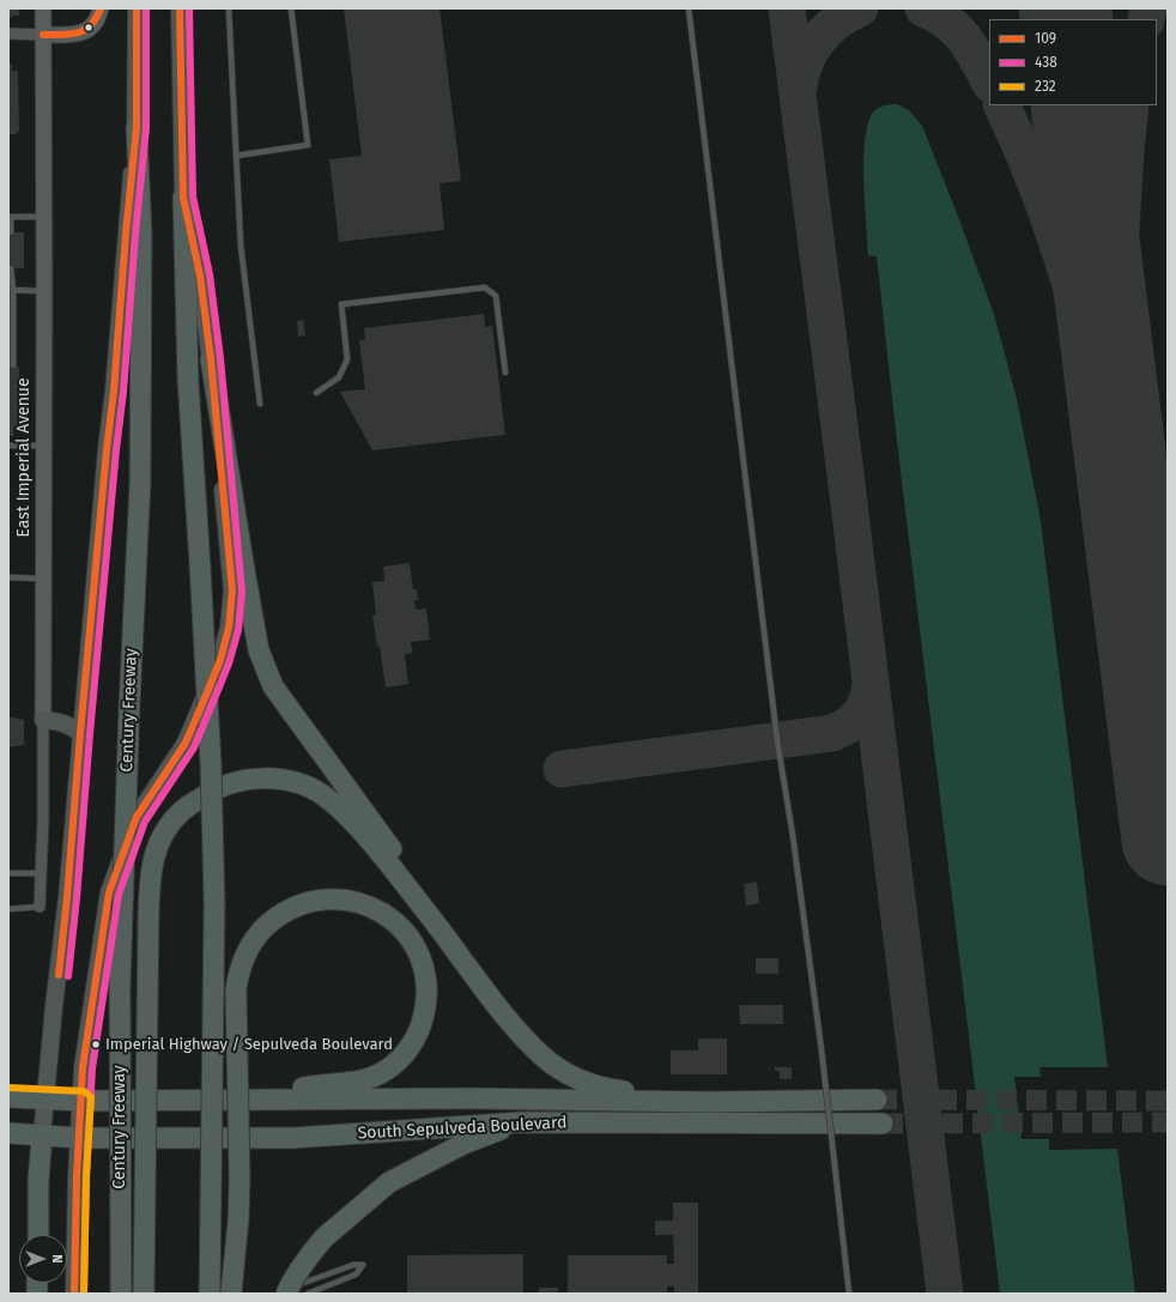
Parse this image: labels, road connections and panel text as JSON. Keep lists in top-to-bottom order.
{
  "streets": {
    "highway": ["Century Freeway", "South Sepulveda Boulevard"],
    "street": ["East Imperial Avenue"]
  },
  "places": ["Imperial Highway / Sepulveda Boulevard"],
  "lines": ["transit line 109", "transit line 438", "transit line 232"],
  "legend": ["109", "438", "232"],
  "north": "right"
}
